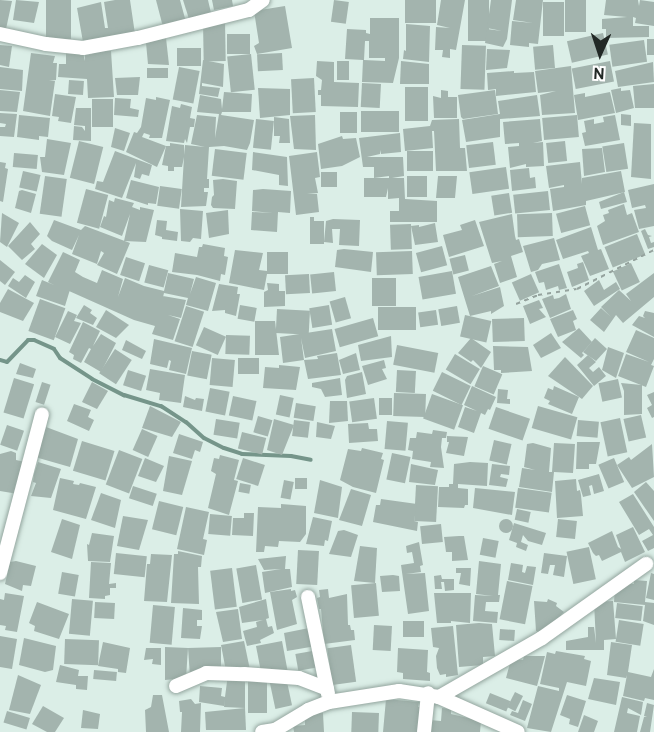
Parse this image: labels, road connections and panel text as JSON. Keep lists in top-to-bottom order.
{
  "north": "bottom"
}
